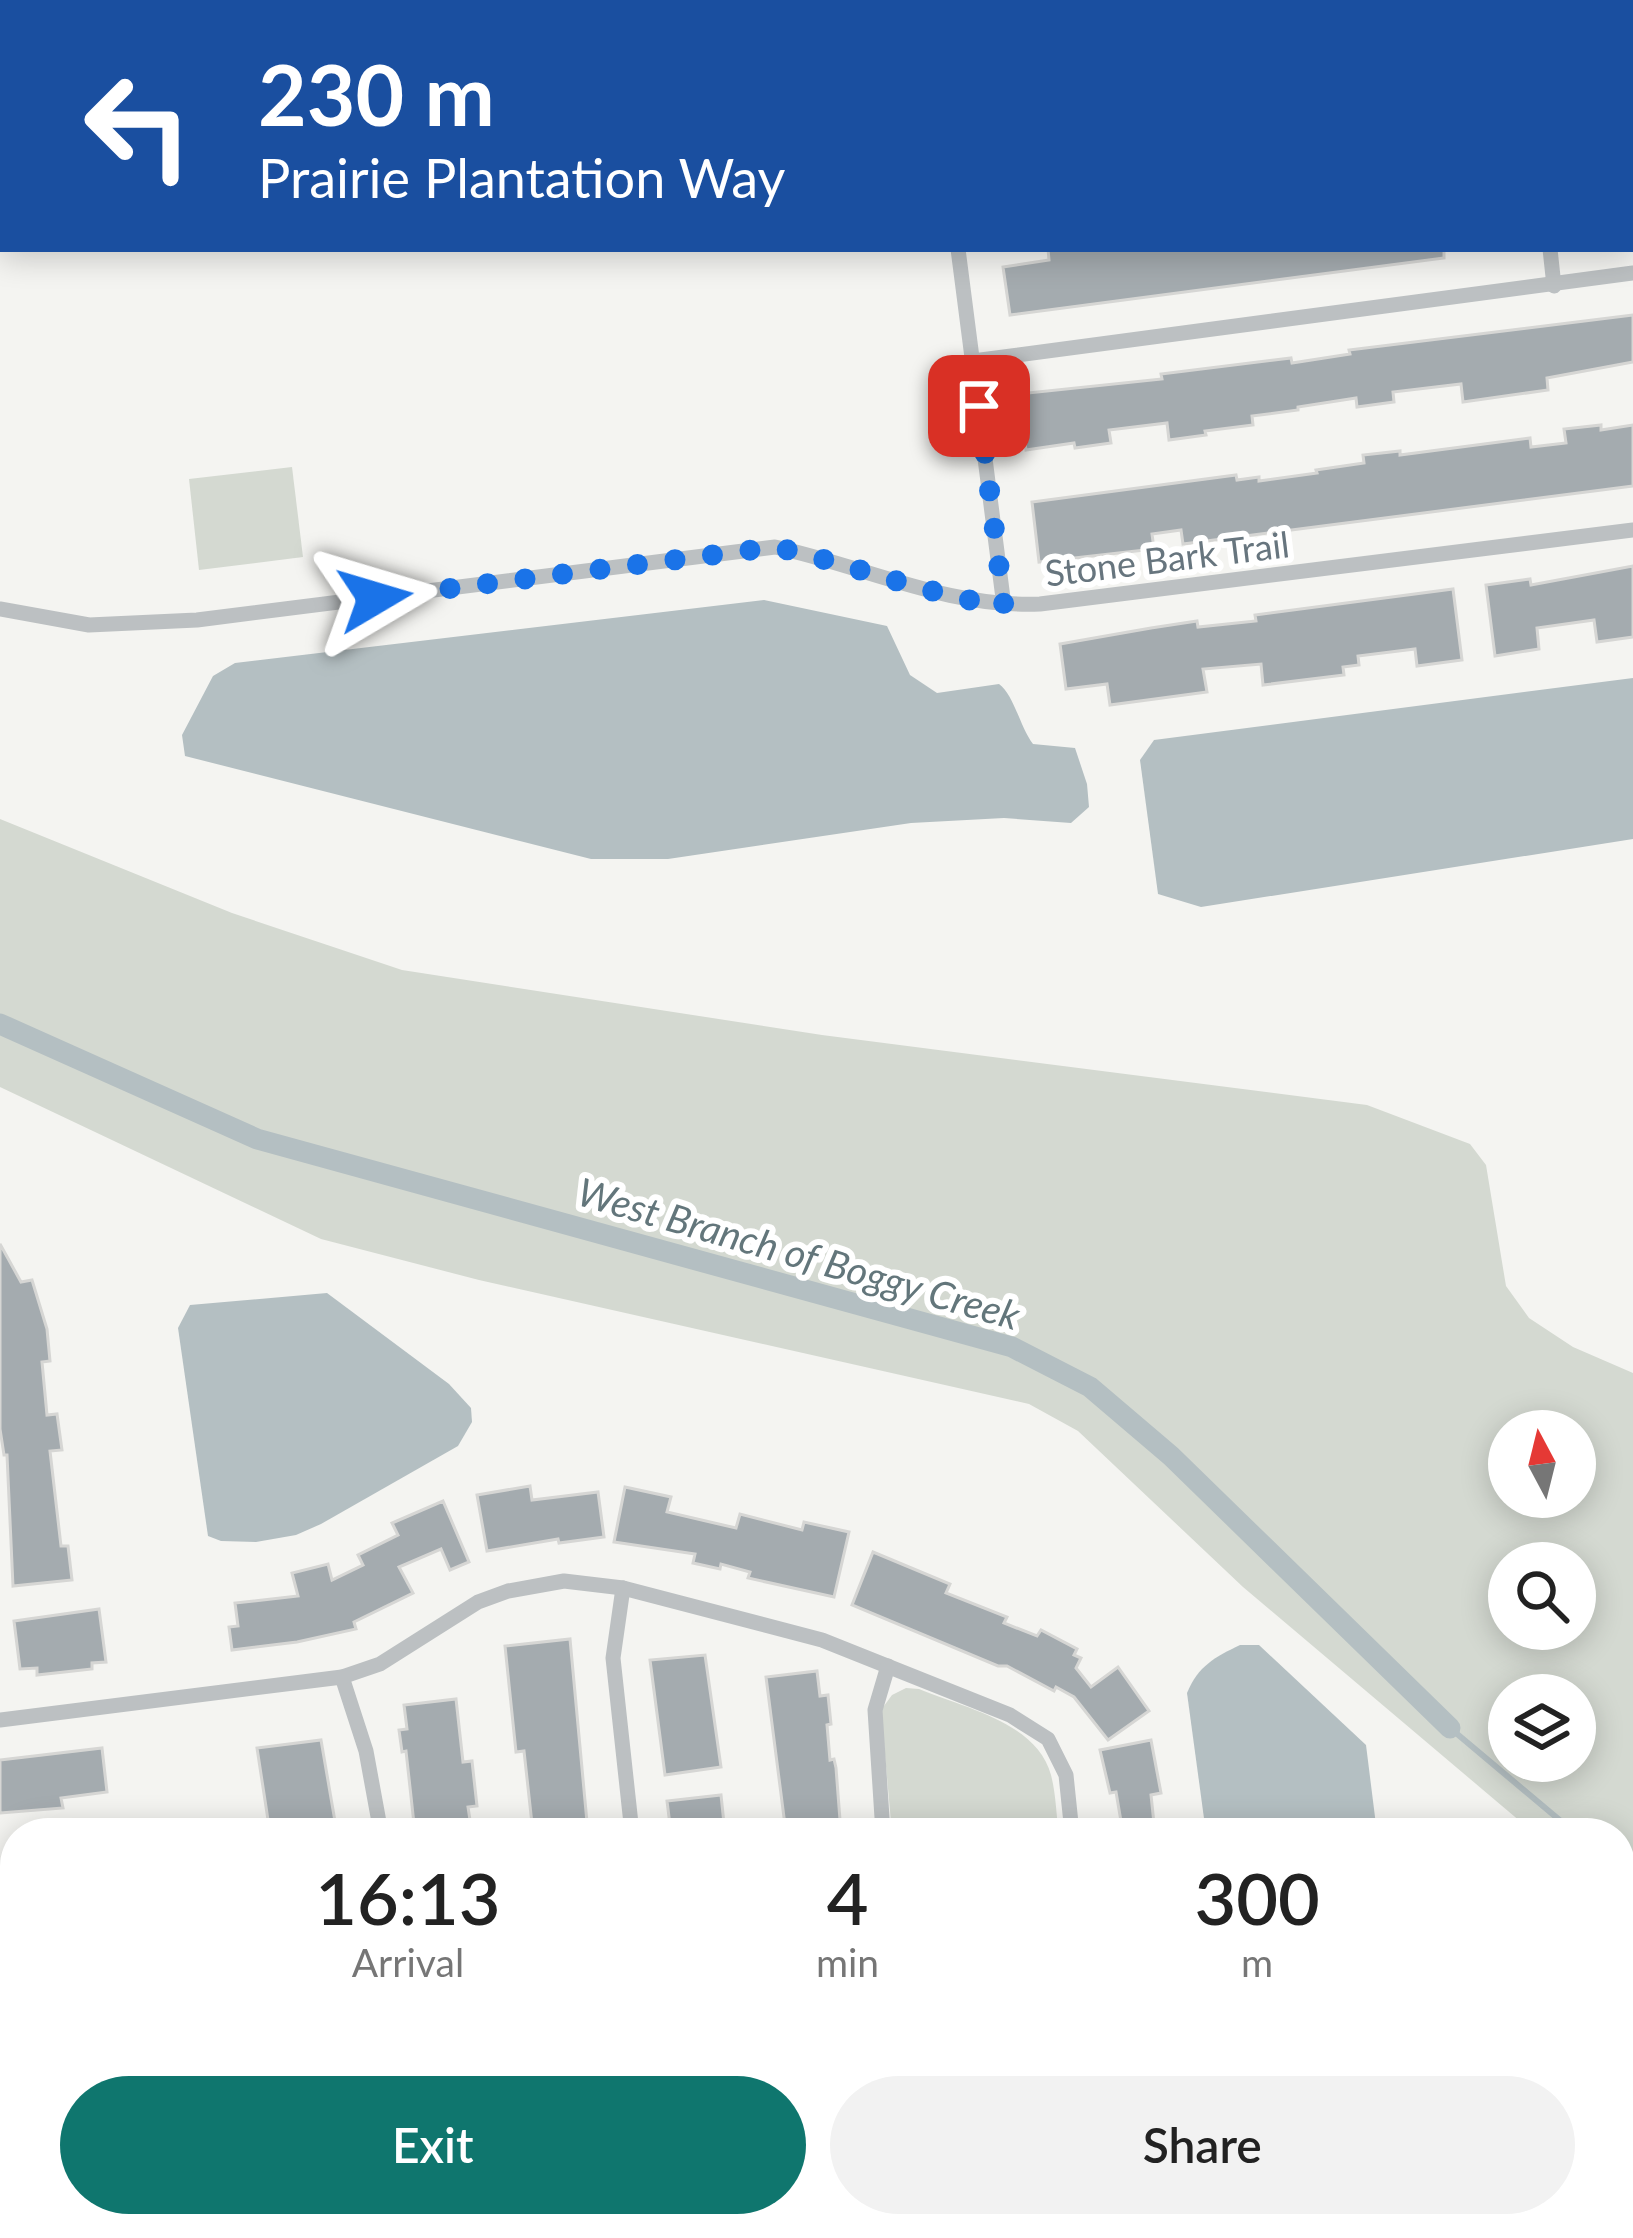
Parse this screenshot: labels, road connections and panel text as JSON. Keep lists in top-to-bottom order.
{
  "streets": {
    "street": ["Stone Bark Trail"]
  },
  "water": ["West Branch of Boggy Creek"],
  "north": "top",
  "page": {
    "turn": ["230 m", "Prairie Plantation Way"],
    "eta": [
      "16:13",
      "Arrival",
      "4",
      "min",
      "300",
      "m"
    ],
    "buttons": ["Exit", "Share"]
  }
}
